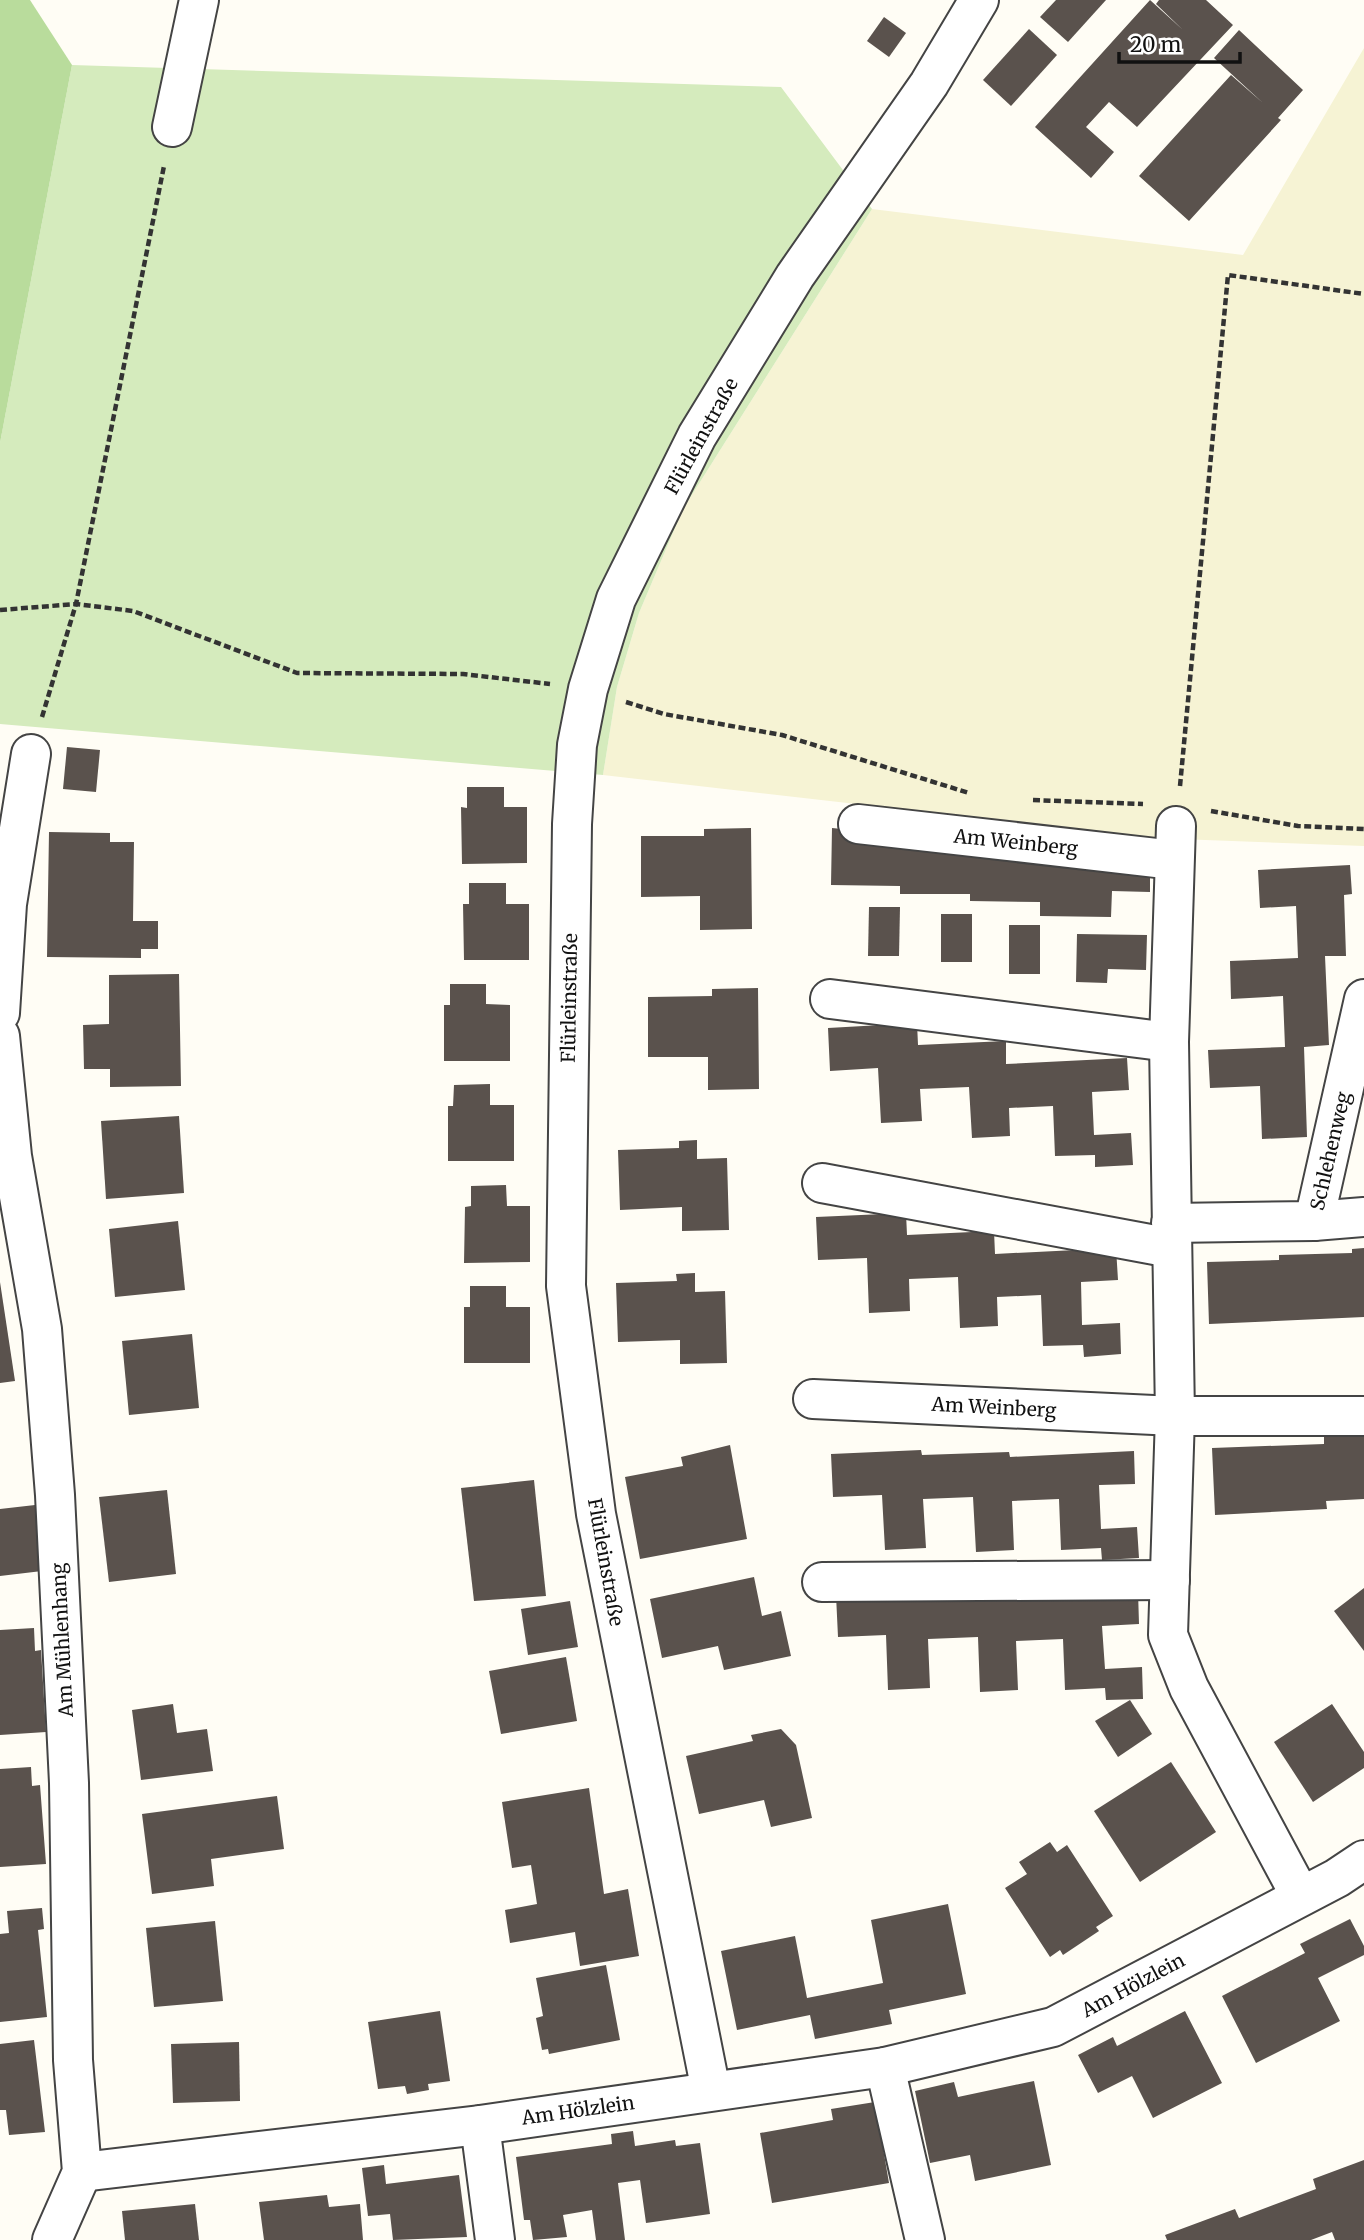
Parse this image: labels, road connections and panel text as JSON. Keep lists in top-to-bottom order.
{
  "streets": {
    "street": [
      "Flürleinstraße",
      "Am Weinberg",
      "Schlehenweg",
      "Am Mühlenhang",
      "Am Hölzlein"
    ]
  },
  "crossings": [
    ["Flürleinstraße", "Am Hölzlein"],
    ["Am Mühlenhang", "Am Hölzlein"]
  ],
  "scale_bar": "20 m"
}
